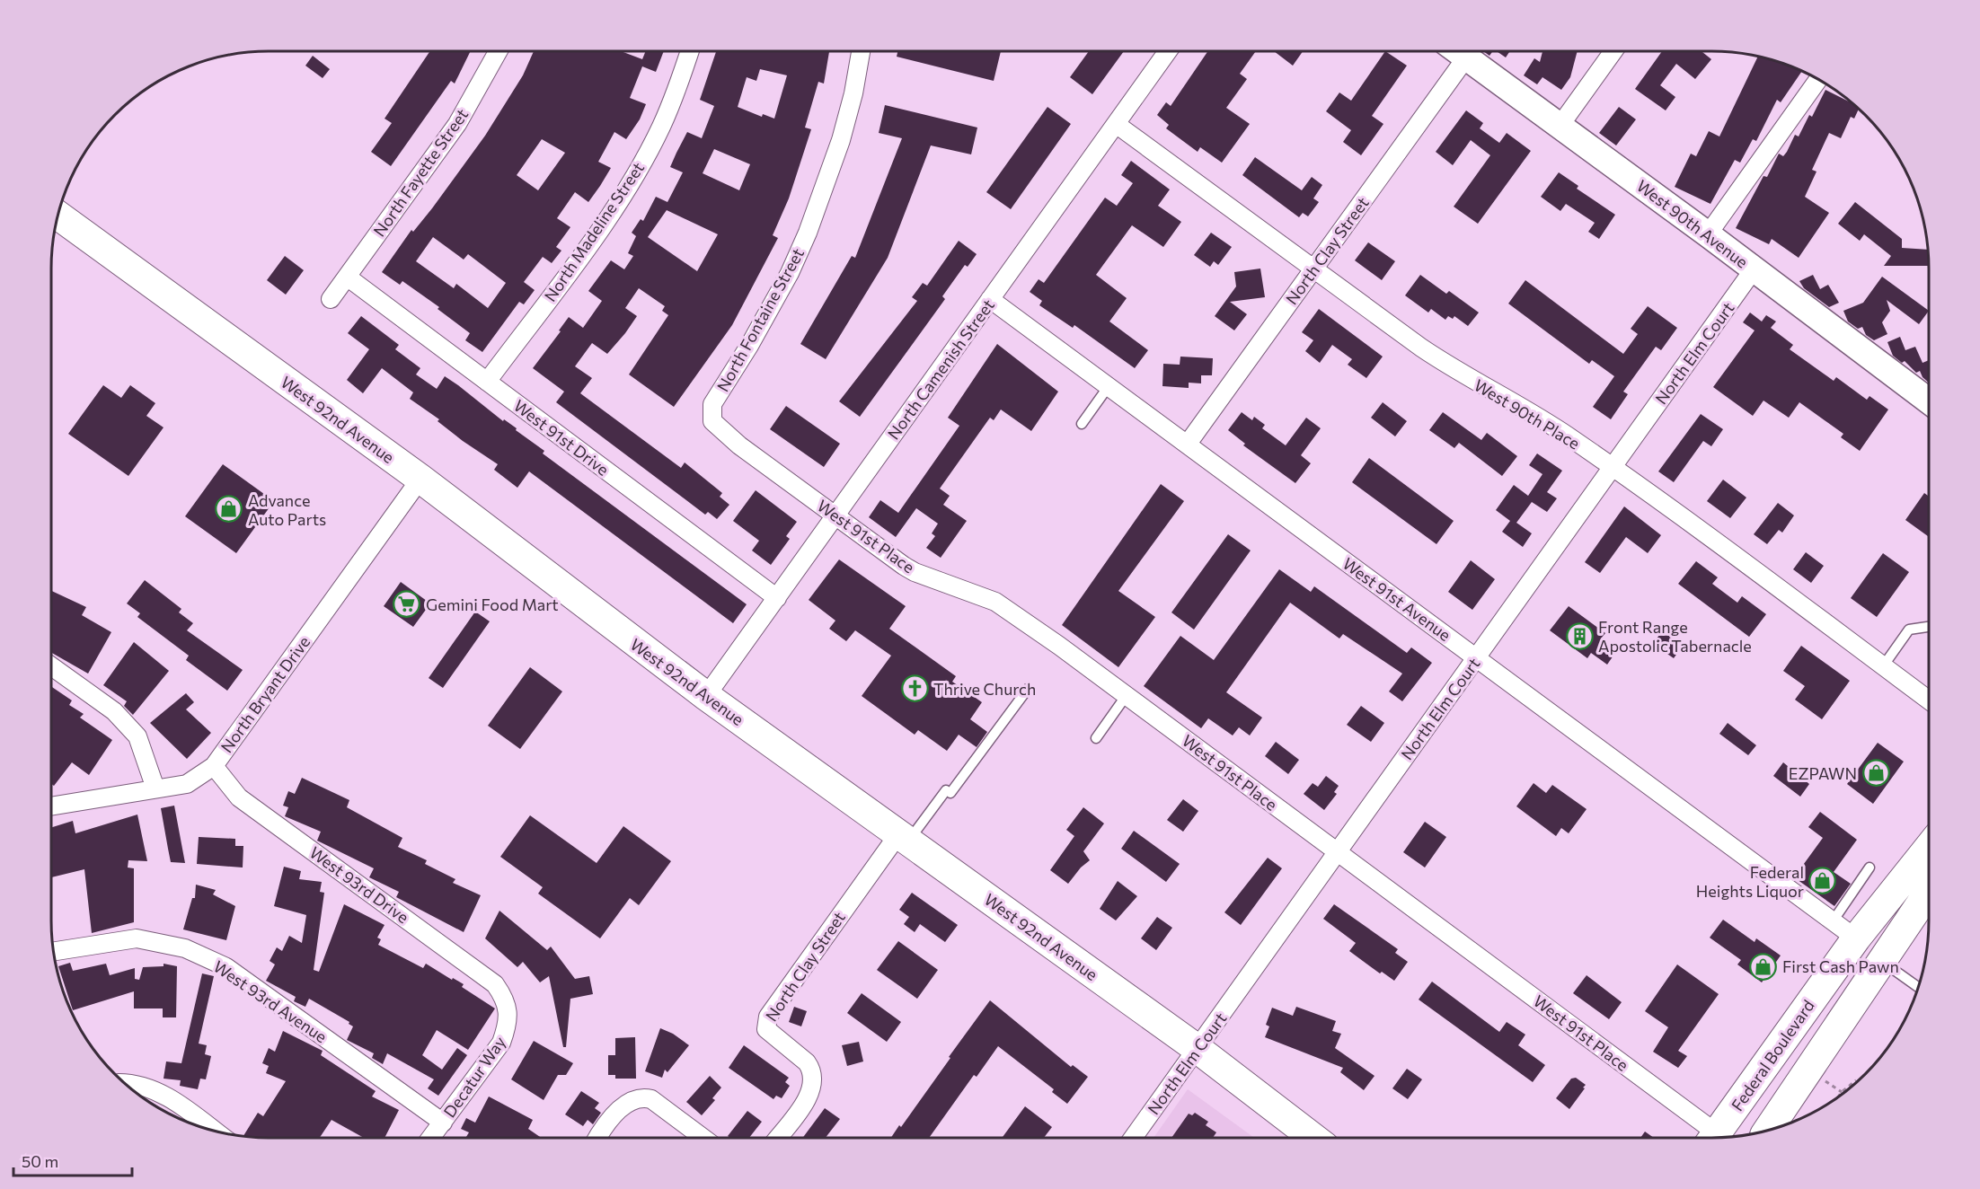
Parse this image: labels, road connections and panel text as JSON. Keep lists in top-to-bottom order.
{
  "streets": {
    "main road": ["West 92nd Avenue", "Federal Boulevard"],
    "street": [
      "North Fayette Street",
      "West 90th Avenue",
      "North Madeline Street",
      "North Clay Street",
      "North Fontaine Street",
      "North Elm Court",
      "North Camenish Street",
      "West 90th Place",
      "West 91st Drive",
      "West 91st Place",
      "West 91st Avenue",
      "North Bryant Drive",
      "West 93rd Drive",
      "West 93rd Avenue",
      "Decatur Way"
    ]
  },
  "crossings": [
    ["North Fayette Street", "West 91st Drive"],
    ["West 90th Avenue", "North Clay Street"],
    ["West 90th Avenue", "North Elm Court"],
    ["North Madeline Street", "West 91st Drive"],
    ["North Clay Street", "West 90th Place"],
    ["North Clay Street", "West 92nd Avenue"],
    ["North Clay Street", "West 91st Avenue"],
    ["North Fontaine Street", "West 91st Place"],
    ["North Elm Court", "West 90th Place"],
    ["North Elm Court", "West 92nd Avenue"],
    ["North Elm Court", "West 91st Place"],
    ["North Elm Court", "West 91st Avenue"],
    ["North Camenish Street", "West 90th Place"],
    ["North Camenish Street", "West 92nd Avenue"],
    ["North Camenish Street", "West 91st Drive"],
    ["North Camenish Street", "West 91st Place"],
    ["North Camenish Street", "West 91st Avenue"],
    ["West 92nd Avenue", "North Bryant Drive"],
    ["West 91st Avenue", "Federal Boulevard"],
    ["North Bryant Drive", "West 93rd Drive"],
    ["West 93rd Drive", "Decatur Way"],
    ["West 93rd Avenue", "Decatur Way"]
  ],
  "places": {
    "shop": [
      "Advance Auto Parts",
      "EZPAWN",
      "Federal Heights Liquor",
      "First Cash Pawn"
    ],
    "supermarket": ["Gemini Food Mart"],
    "building": ["Front Range Apostolic Tabernacle"],
    "church": ["Thrive Church"]
  },
  "scale_bar": "50 m"
}
